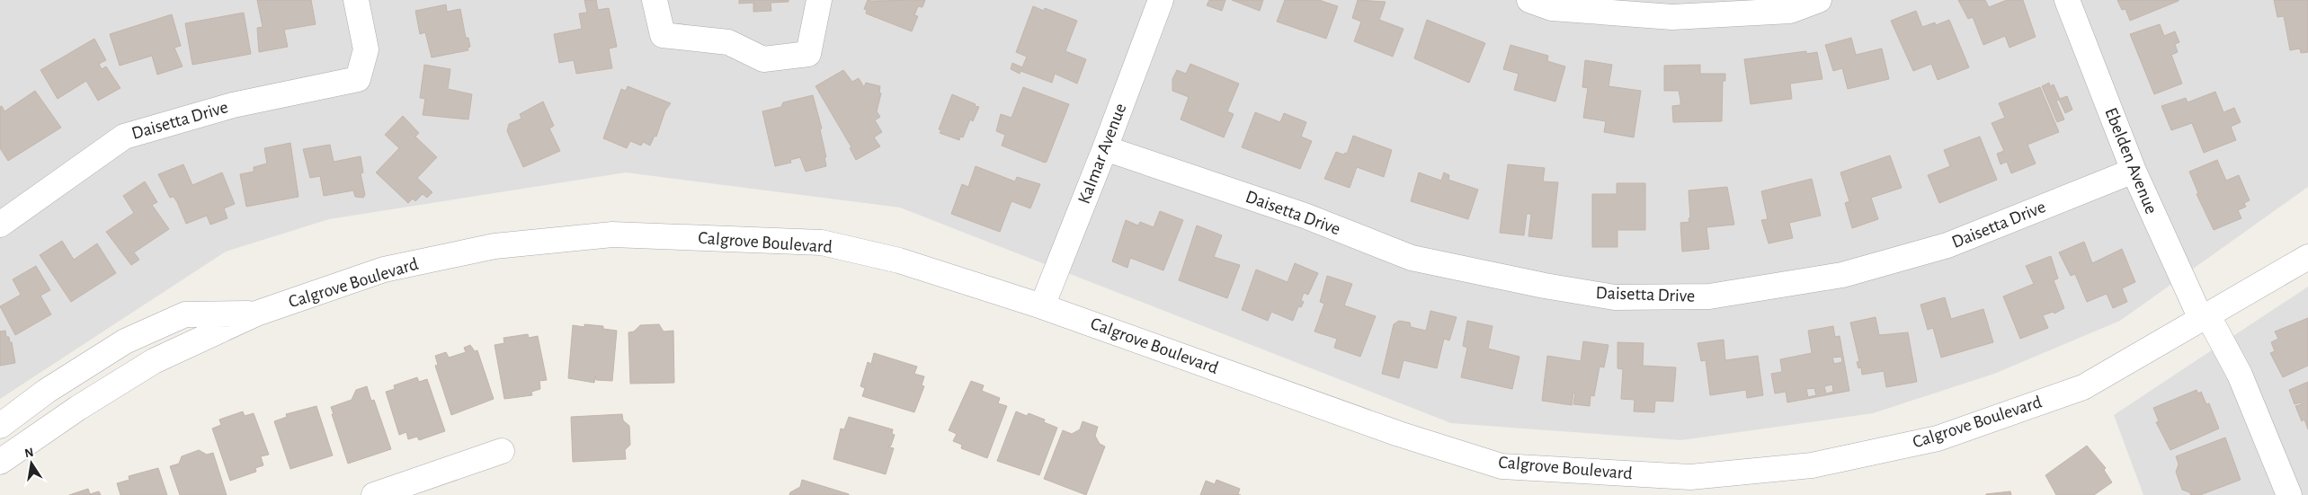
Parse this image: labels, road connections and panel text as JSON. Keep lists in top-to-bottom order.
{
  "streets": {
    "street": [
      "Daisetta Drive",
      "Kalmar Avenue",
      "Ebelden Avenue",
      "Calgrove Boulevard"
    ]
  },
  "crossings": [
    ["Daisetta Drive", "Kalmar Avenue"],
    ["Daisetta Drive", "Ebelden Avenue"],
    ["Kalmar Avenue", "Calgrove Boulevard"],
    ["Ebelden Avenue", "Calgrove Boulevard"]
  ],
  "north": "top"
}
